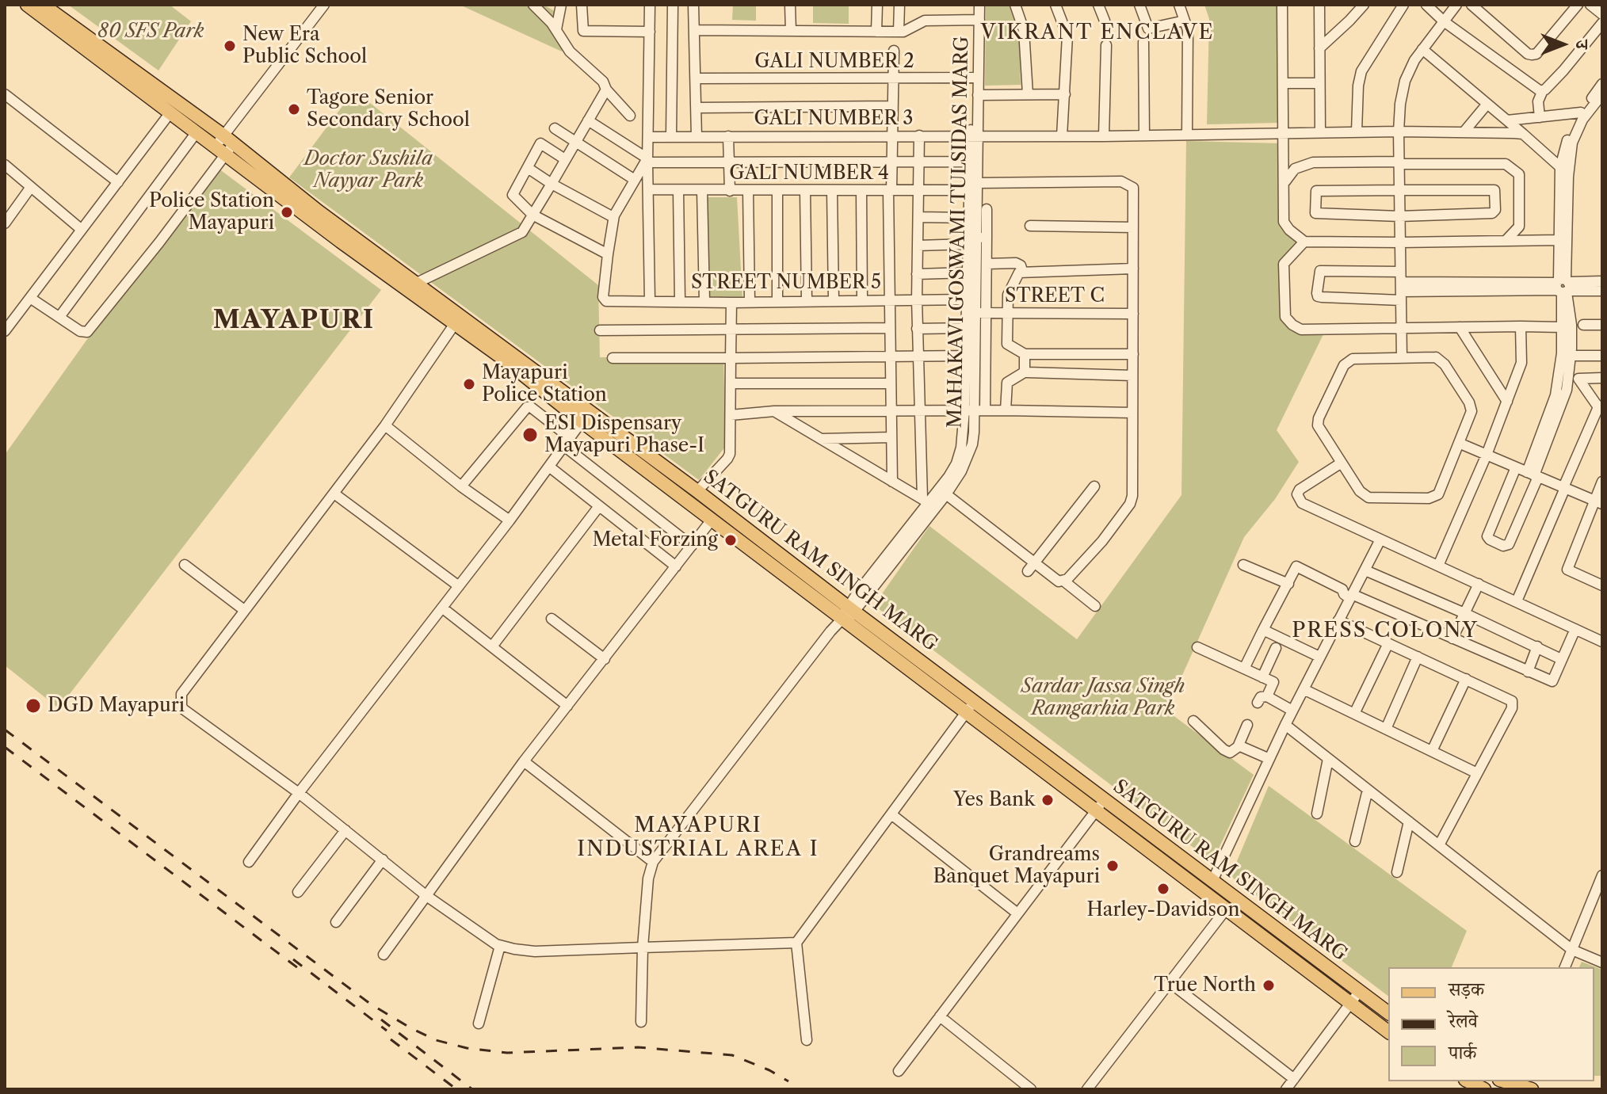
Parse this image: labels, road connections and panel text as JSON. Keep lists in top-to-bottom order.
{
  "streets": {
    "main road": ["SATGURU RAM SINGH MARG"],
    "street": [
      "GALI NUMBER 2",
      "GALI NUMBER 3",
      "GALI NUMBER 4",
      "MAHAKAVI GOSWAMI TULSIDAS MARG",
      "STREET NUMBER 5",
      "STREET C"
    ]
  },
  "crossings": [
    ["GALI NUMBER 2", "MAHAKAVI GOSWAMI TULSIDAS MARG"],
    ["GALI NUMBER 3", "MAHAKAVI GOSWAMI TULSIDAS MARG"],
    ["GALI NUMBER 4", "MAHAKAVI GOSWAMI TULSIDAS MARG"],
    ["MAHAKAVI GOSWAMI TULSIDAS MARG", "STREET NUMBER 5"],
    ["MAHAKAVI GOSWAMI TULSIDAS MARG", "STREET C"],
    ["MAHAKAVI GOSWAMI TULSIDAS MARG", "SATGURU RAM SINGH MARG"]
  ],
  "districts": [
    "VIKRANT ENCLAVE",
    "MAYAPURI",
    "PRESS COLONY",
    "MAYAPURI INDUSTRIAL AREA I"
  ],
  "parks": ["80 SFS Park", "Doctor Sushila Nayyar Park", "Sardar Jassa Singh Ramgarhia Park"],
  "places": [
    "New Era Public School",
    "Tagore Senior Secondary School",
    "Police Station Mayapuri",
    "Mayapuri Police Station",
    "ESI Dispensary Mayapuri Phase-I",
    "Metal Forzing",
    "DGD Mayapuri",
    "Yes Bank",
    "Grandreams Banquet Mayapuri",
    "Harley-Davidson",
    "True North"
  ],
  "legend": ["सड़क", "रेलवे", "पार्क"],
  "north": "right"
}
